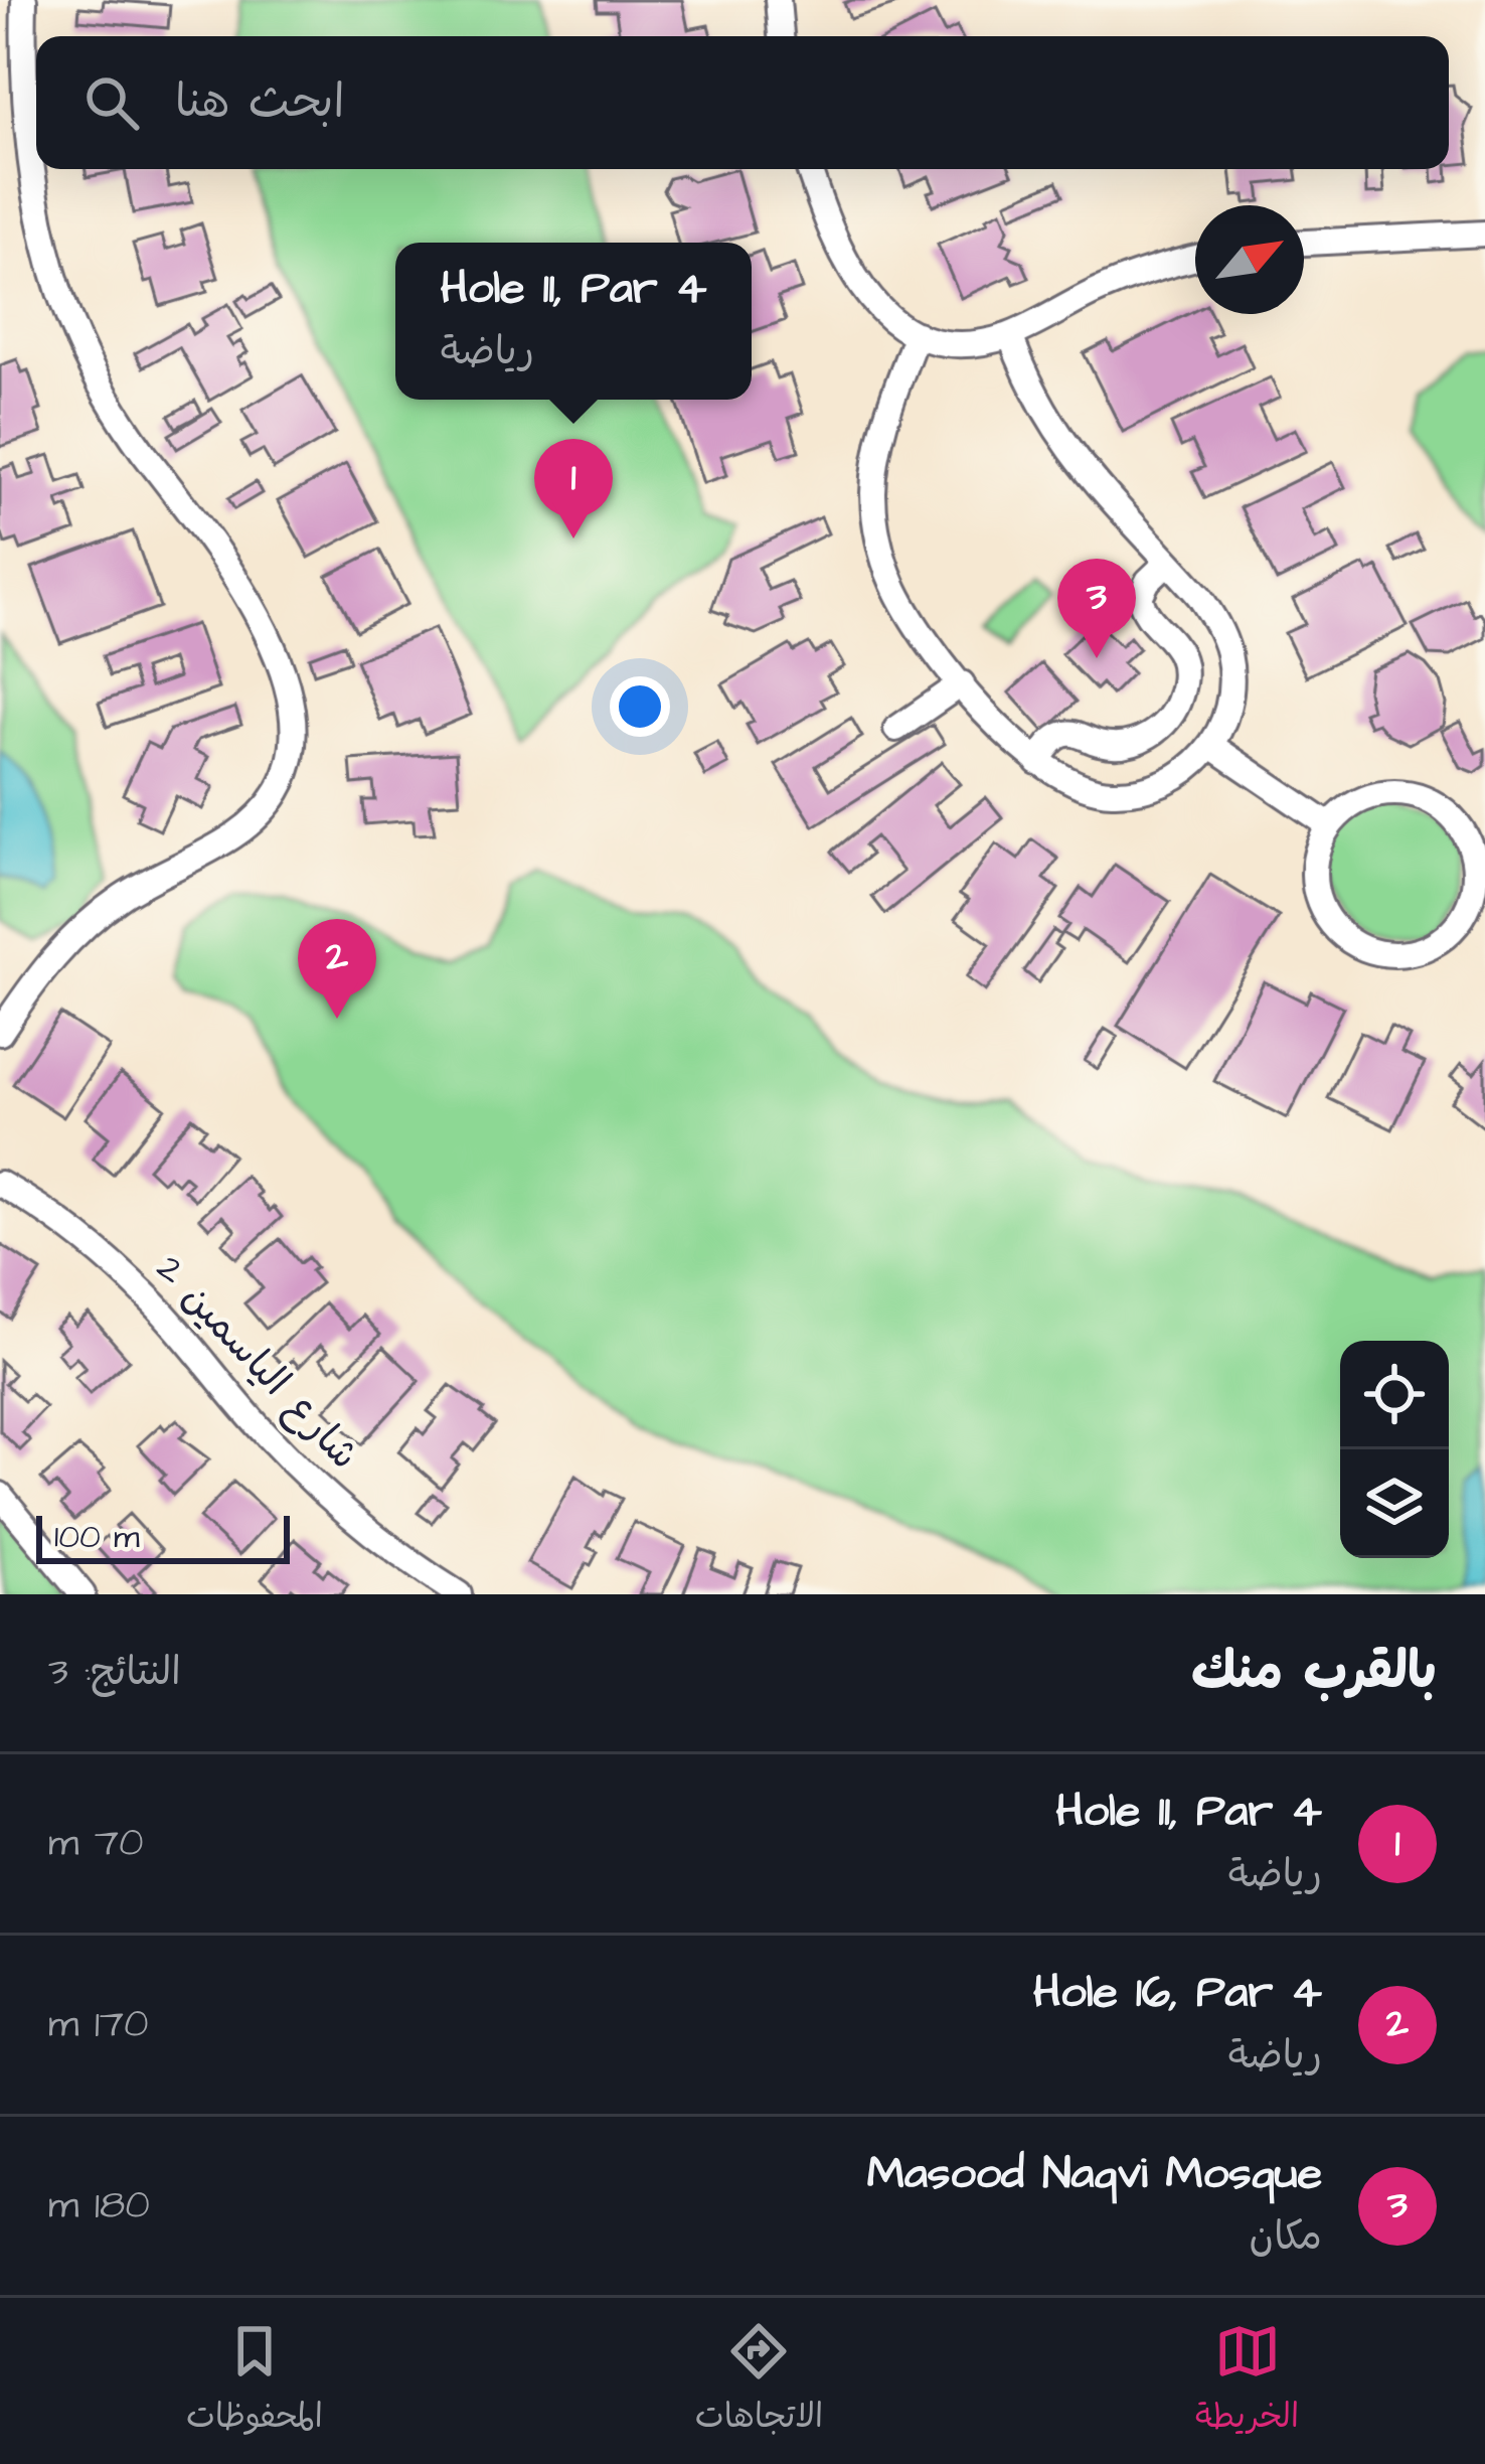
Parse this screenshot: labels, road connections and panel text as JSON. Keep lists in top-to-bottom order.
{
  "streets": {
    "street": ["شارع الياسمين 2"]
  },
  "scale_bar": "100 m",
  "north": "top right",
  "page": {
    "search": "ابحث هنا",
    "popup": ["Hole 11, Par 4", "رياضة"],
    "pins": ["1", "3", "2"],
    "scale": "100 m",
    "heading": ["بالقرب منك", "النتائج: 3"],
    "list": [
      {
        "mark": "1",
        "name": "Hole 11, Par 4",
        "note": "رياضة",
        "value": "70 m"
      },
      {
        "mark": "2",
        "name": "Hole 16, Par 4",
        "note": "رياضة",
        "value": "170 m"
      },
      {
        "mark": "3",
        "name": "Masood Naqvi Mosque",
        "note": "مكان",
        "value": "180 m"
      }
    ],
    "nav": ["الخريطة", "الاتجاهات", "المحفوظات"]
  }
}
